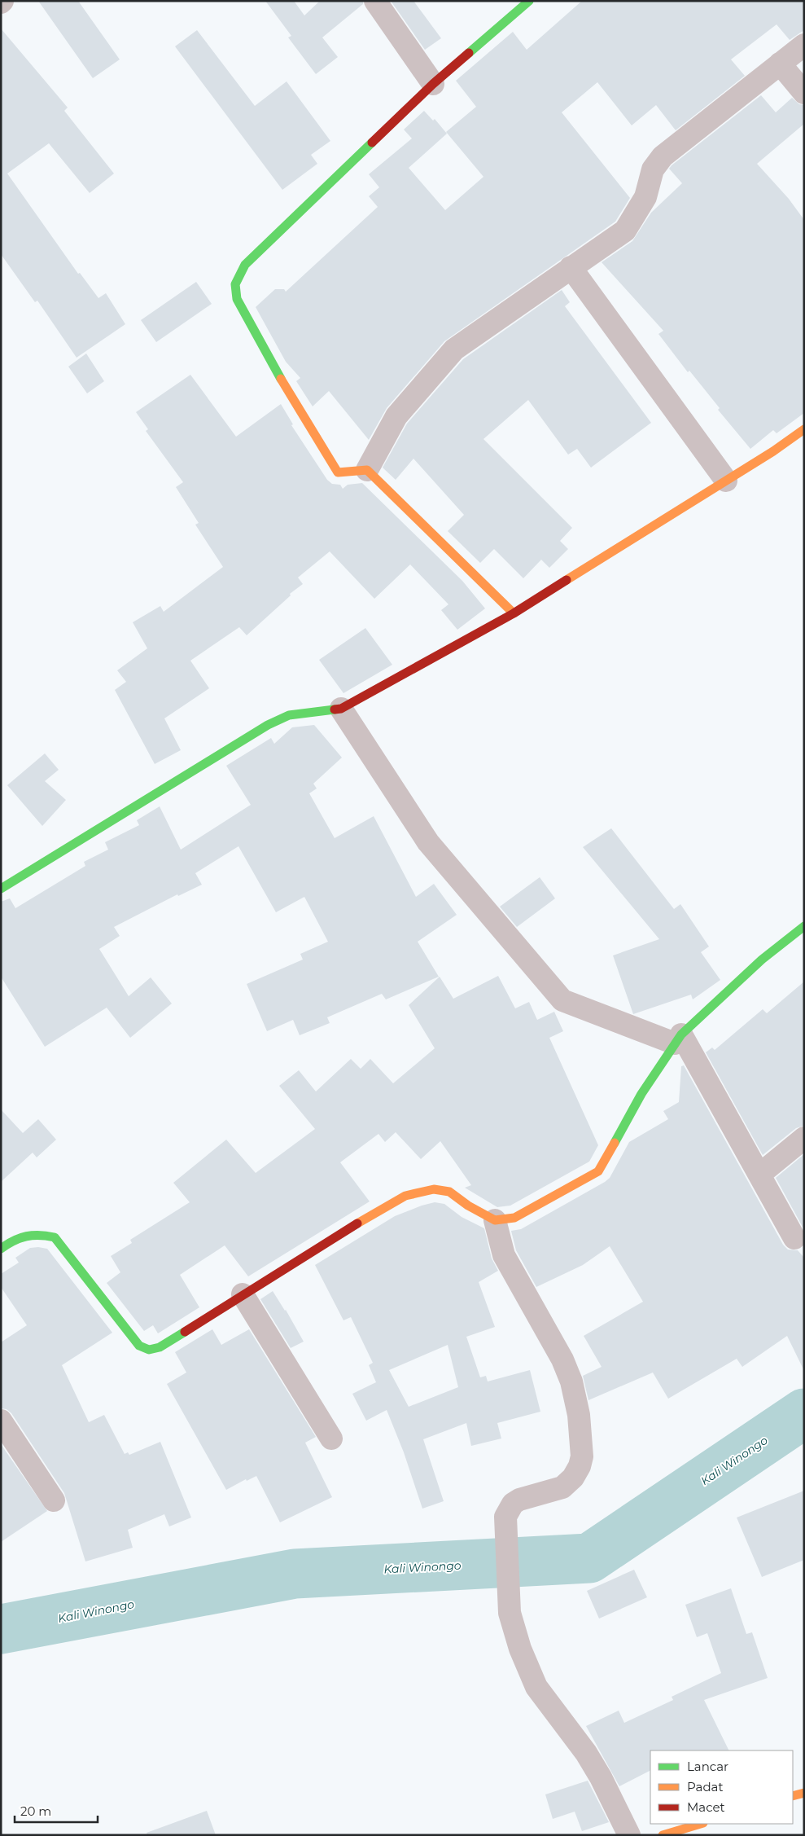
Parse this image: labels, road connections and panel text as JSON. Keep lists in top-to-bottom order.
{
  "water": ["Kali Winongo"],
  "legend": ["Lancar", "Padat", "Macet"],
  "scale_bar": "20 m"
}
